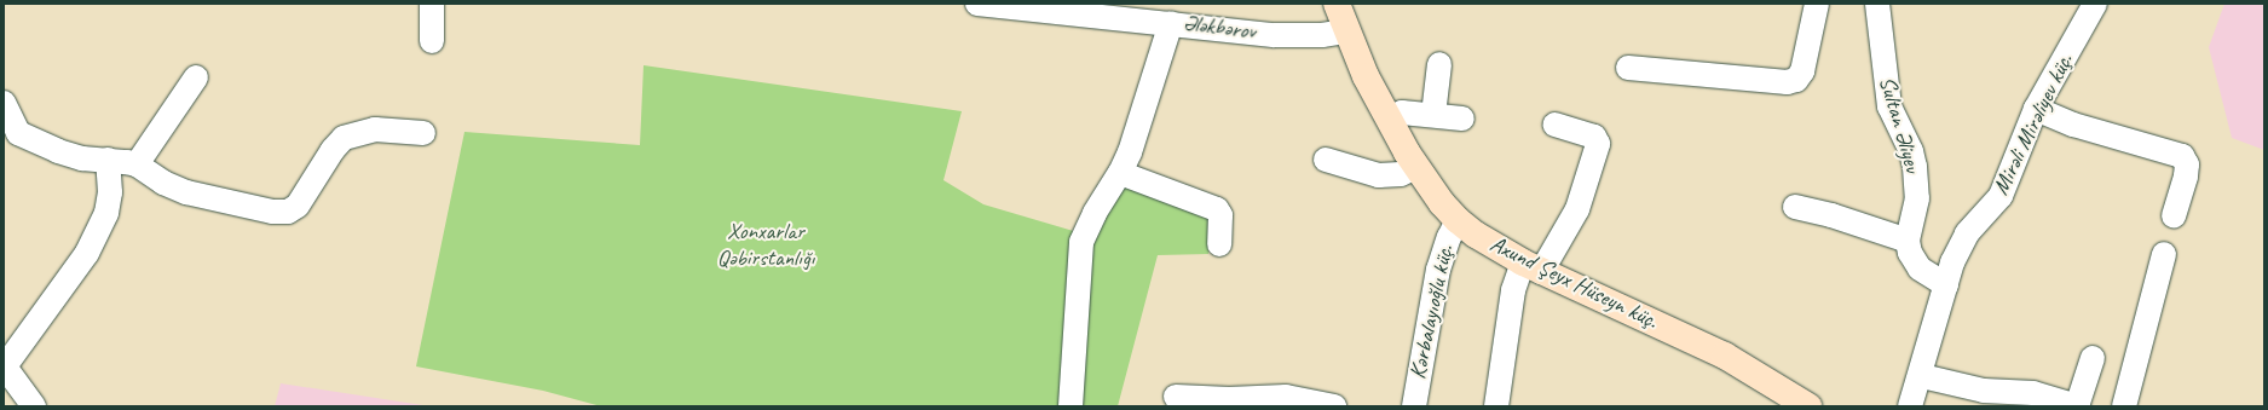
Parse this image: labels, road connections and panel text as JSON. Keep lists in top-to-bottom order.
{
  "streets": {
    "main road": ["Axund Şeyx Hüseyn küç."],
    "street": [
      "Ələkbərov",
      "Sultan Əliyev",
      "Mirəli Mirəliyev küç.",
      "Kərbalayıoğlu küç."
    ]
  },
  "crossings": [
    ["Ələkbərov", "Axund Şeyx Hüseyn küç."],
    ["Axund Şeyx Hüseyn küç.", "Kərbalayıoğlu küç."]
  ],
  "parks": ["Xonxarlar Qəbirstanlığı"]
}
